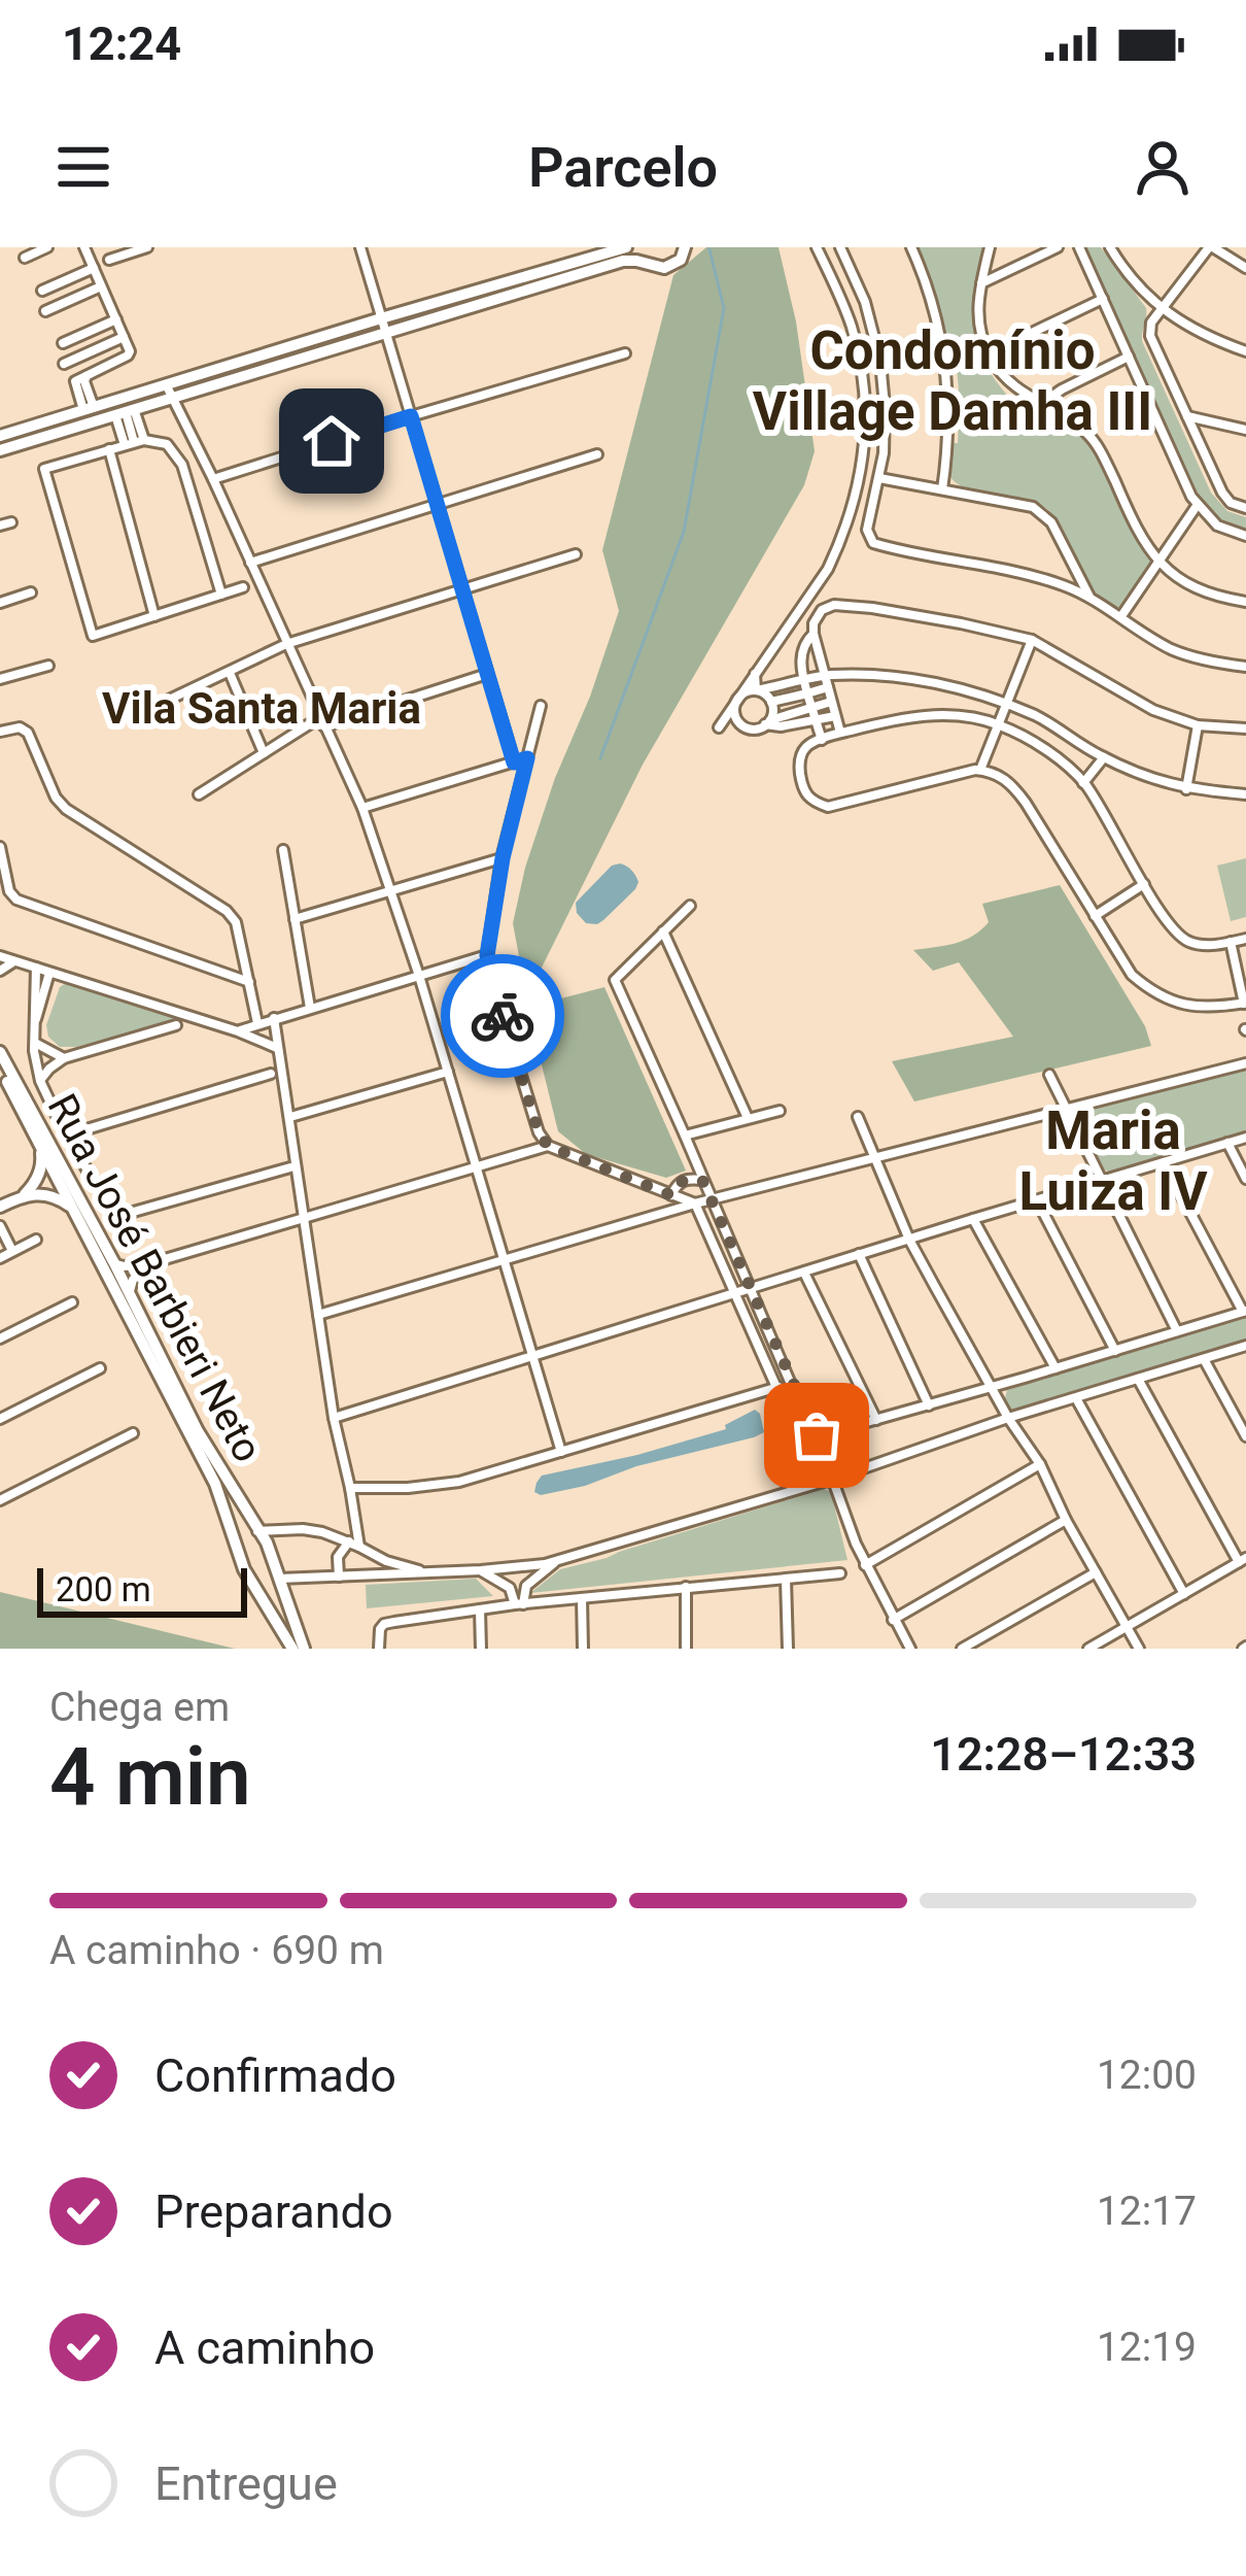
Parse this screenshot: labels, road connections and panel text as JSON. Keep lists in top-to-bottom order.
{
  "streets": {
    "street": ["Rua José Barbieri Neto"]
  },
  "districts": ["Condomínio Village Damha III", "Vila Santa Maria", "Maria Luiza IV"],
  "scale_bar": "200 m",
  "page": {
    "status": "12:24",
    "header": "Parcelo",
    "scale": "200 m",
    "heading": ["4 min", "Chega em", "12:28–12:33"],
    "bar": "A caminho · 690 m",
    "list": [
      ["Confirmado", "12:00"],
      ["Preparando", "12:17"],
      ["A caminho", "12:19"],
      "Entregue"
    ]
  }
}
